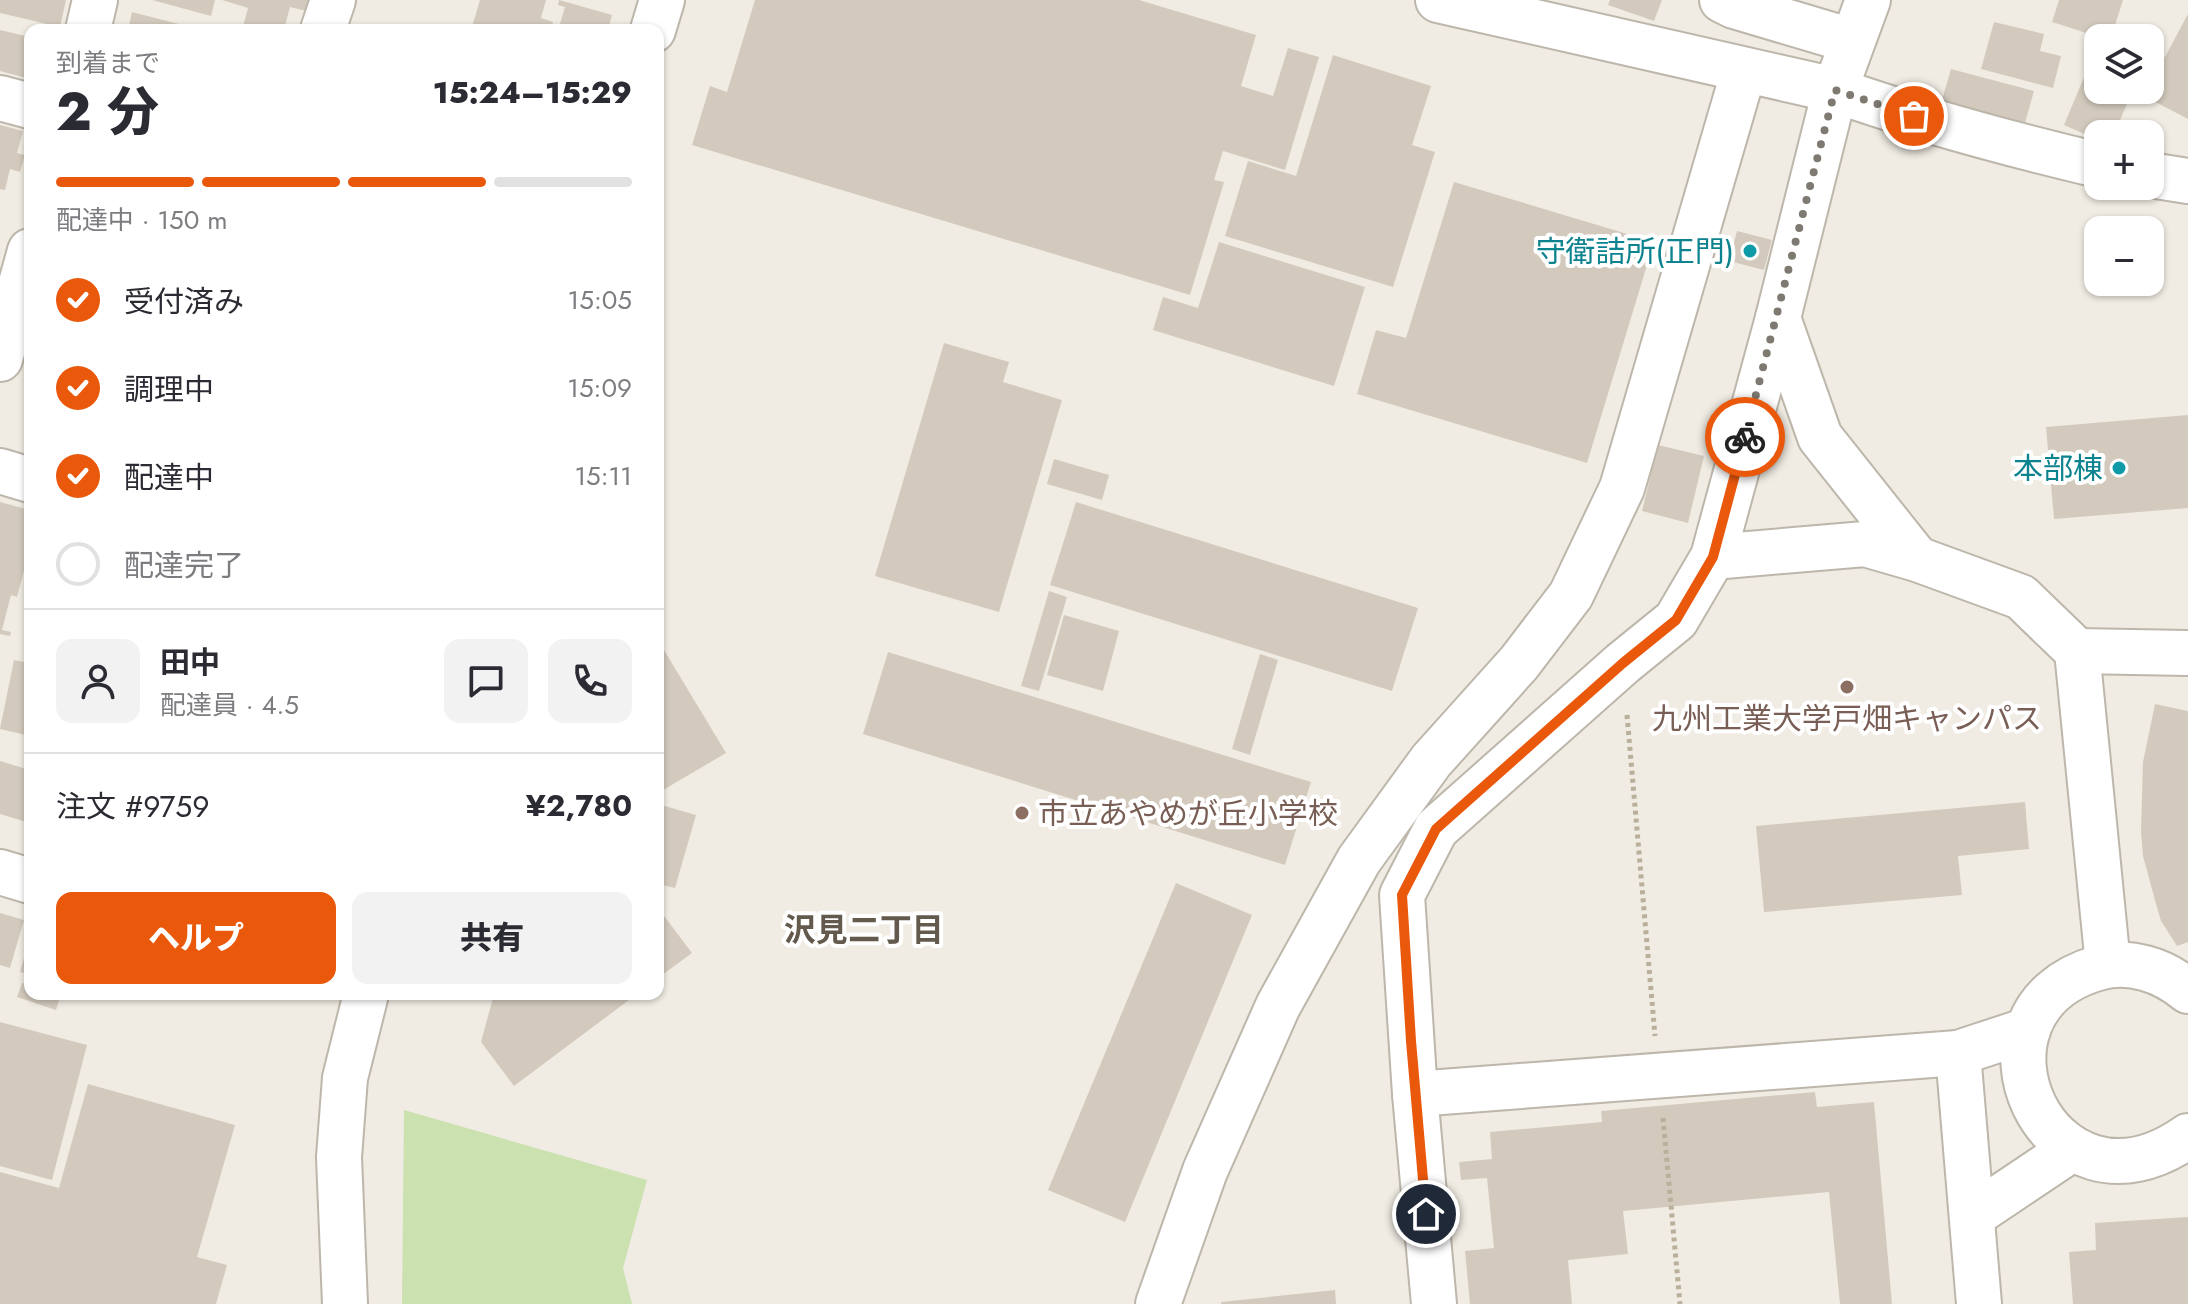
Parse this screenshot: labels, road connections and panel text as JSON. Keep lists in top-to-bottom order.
{
  "districts": ["沢見二丁目"],
  "places": [
    "守衛詰所(正門)",
    "本部棟",
    "九州工業大学戸畑キャンパス",
    "市立あやめが丘小学校"
  ],
  "page": {
    "map_buttons": ["+", "−"],
    "heading": ["2 分", "到着まで", "15:24–15:29"],
    "panel": [
      "田中",
      "配達員 · 4.5",
      "注文 #9759",
      "¥2,780"
    ],
    "bar": "配達中 · 150 m",
    "list": [
      ["受付済み", "15:05"],
      ["調理中", "15:09"],
      ["配達中", "15:11"],
      "配達完了"
    ],
    "buttons": ["ヘルプ", "共有"]
  }
}
